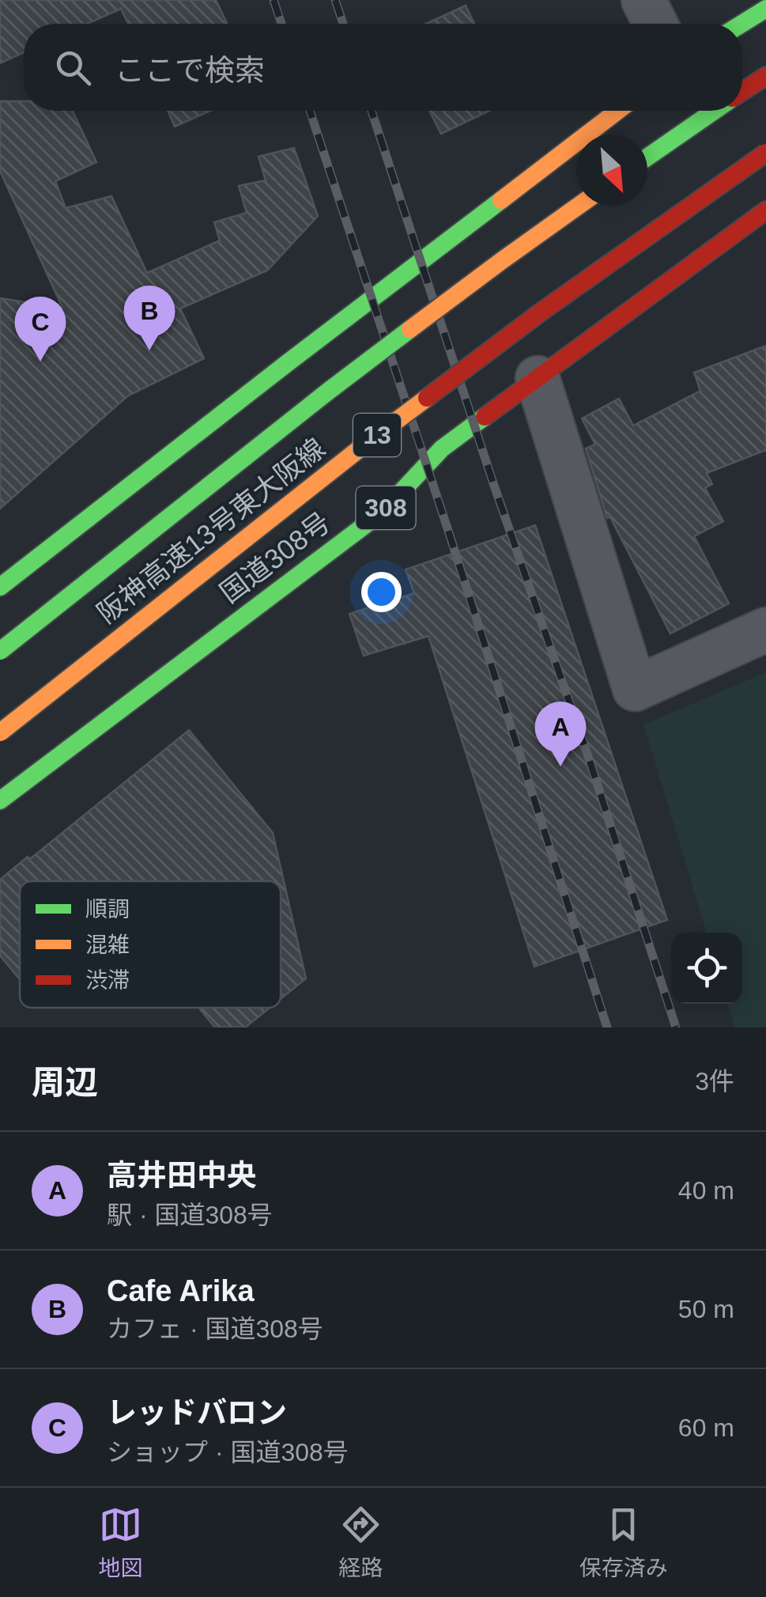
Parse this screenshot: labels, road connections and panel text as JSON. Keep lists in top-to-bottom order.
{
  "streets": {
    "highway": [
      "13",
      "308",
      "阪神高速13号東大阪線",
      "国道308号"
    ]
  },
  "legend": ["順調", "混雑", "渋滞"],
  "north": "bottom right",
  "page": {
    "search": "ここで検索",
    "pins": ["B", "C", "A"],
    "heading": ["周辺", "3件"],
    "list": [
      {
        "mark": "A",
        "name": "高井田中央",
        "note": "駅 · 国道308号",
        "value": "40 m"
      },
      {
        "mark": "B",
        "name": "Cafe Arika",
        "note": "カフェ · 国道308号",
        "value": "50 m"
      },
      {
        "mark": "C",
        "name": "レッドバロン",
        "note": "ショップ · 国道308号",
        "value": "60 m"
      }
    ],
    "nav": ["地図", "経路", "保存済み"]
  }
}
